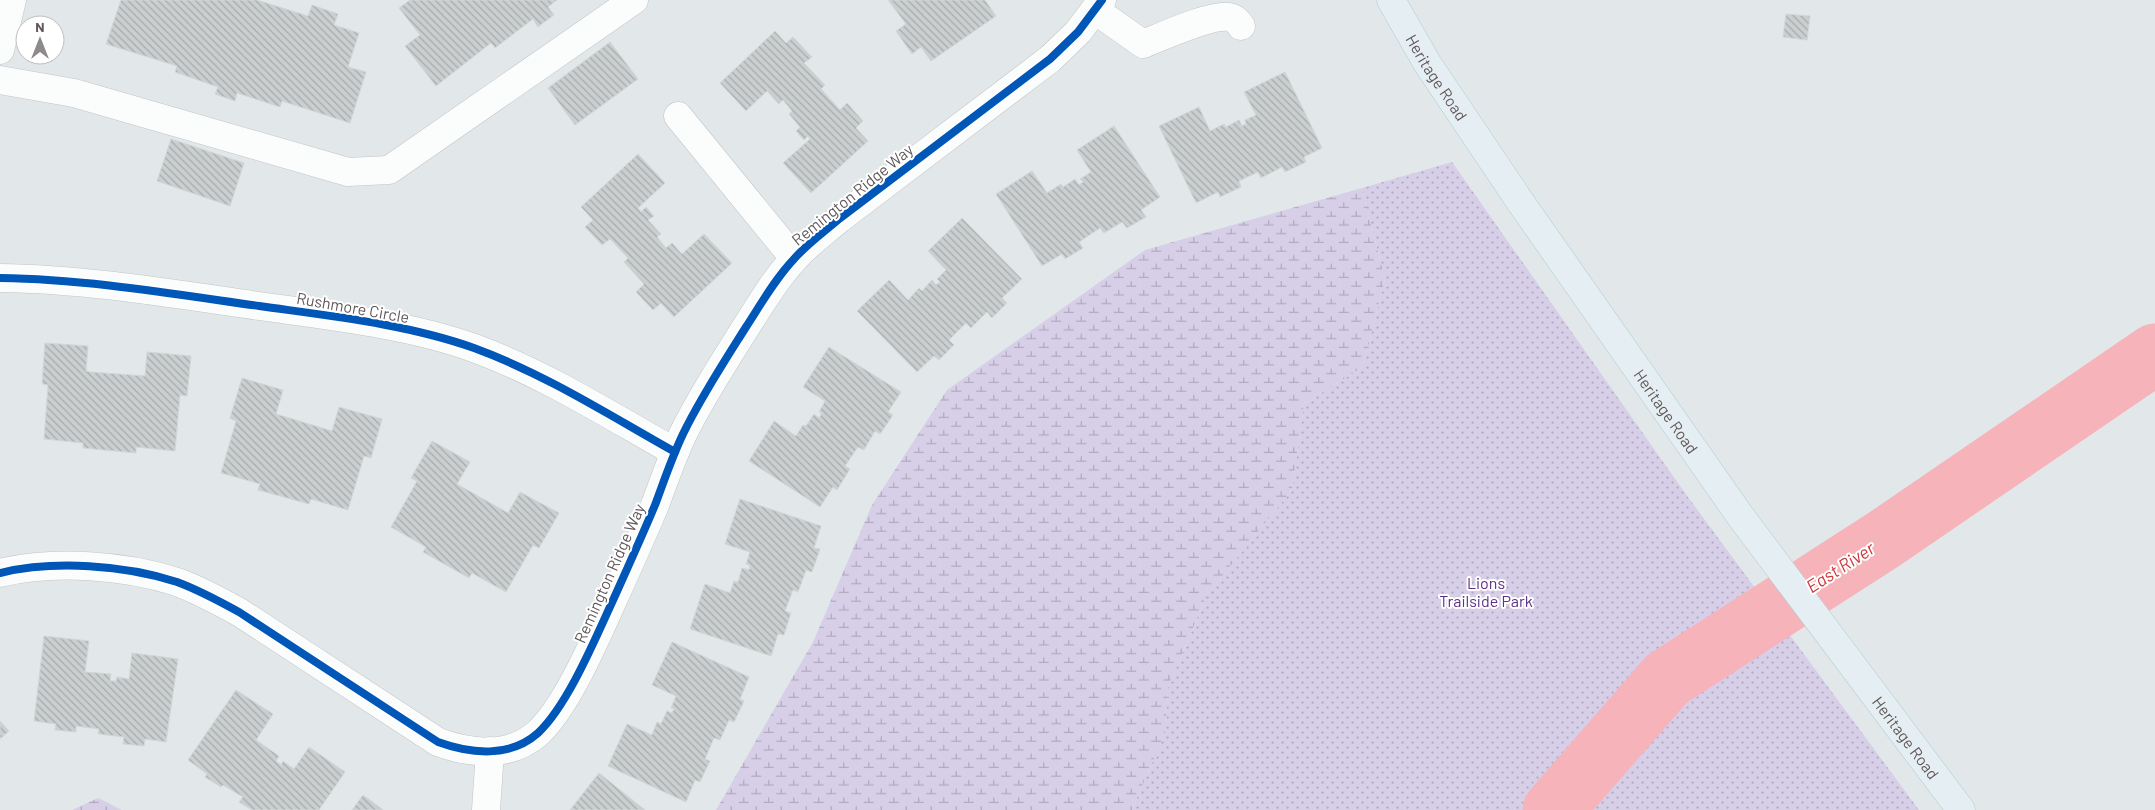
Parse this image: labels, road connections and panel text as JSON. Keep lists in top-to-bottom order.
{
  "streets": {
    "main road": ["Heritage Road"],
    "street": ["Remington Ridge Way", "Rushmore Circle"]
  },
  "crossings": [
    ["Remington Ridge Way", "Rushmore Circle"]
  ],
  "water": ["East River"],
  "parks": ["Lions Trailside Park"],
  "north": "top"
}
